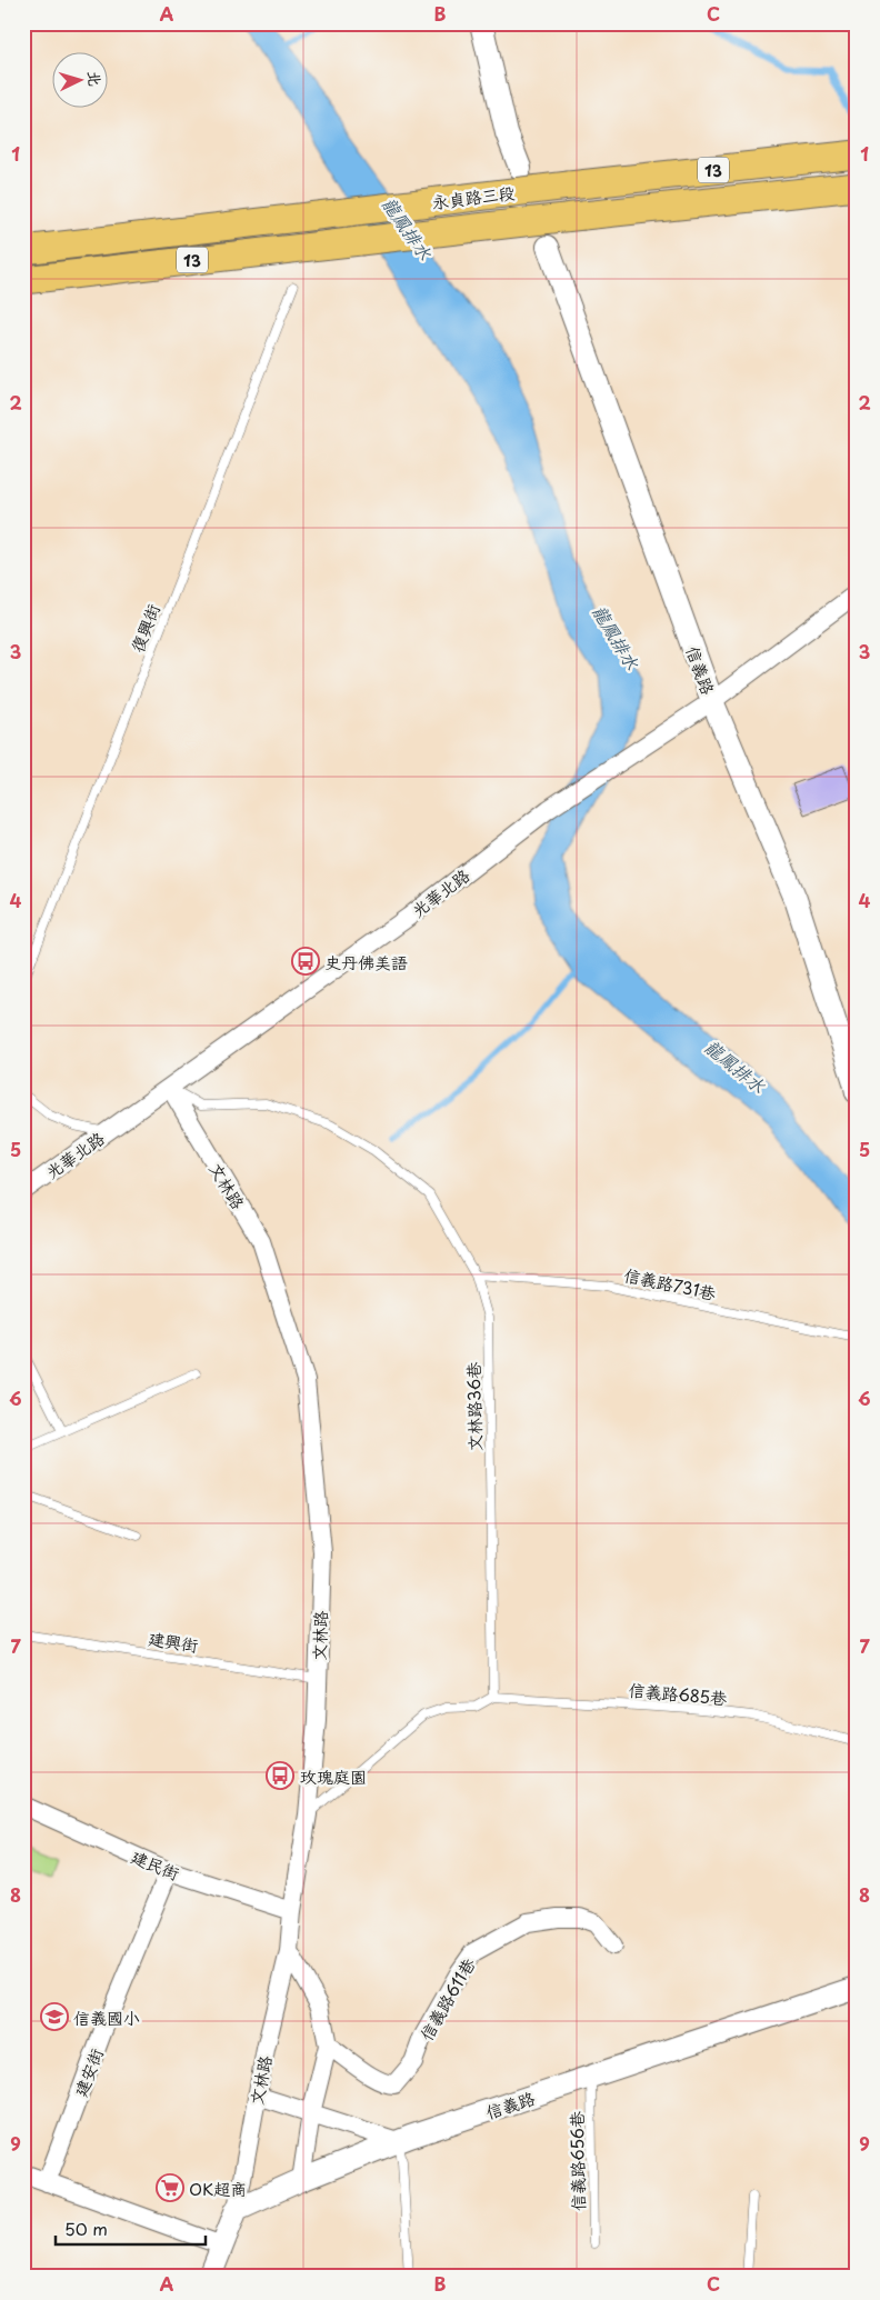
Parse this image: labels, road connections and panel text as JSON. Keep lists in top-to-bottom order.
{
  "streets": {
    "main road": ["13", "永貞路三段"],
    "street": [
      "信義路",
      "光華北路",
      "文林路",
      "建民街",
      "信義路611巷",
      "建安街"
    ],
    "lane": [
      "復興街",
      "信義路731巷",
      "文林路36巷",
      "建興街",
      "信義路685巷",
      "信義路656巷"
    ]
  },
  "crossings": [
    ["信義路", "光華北路"],
    ["信義路", "文林路"],
    ["信義路", "信義路656巷"],
    ["光華北路", "文林路"],
    ["光華北路", "文林路36巷"],
    ["文林路", "文林路36巷"],
    ["文林路", "建興街"],
    ["文林路", "建民街"],
    ["信義路731巷", "文林路36巷"],
    ["文林路36巷", "信義路685巷"],
    ["建民街", "建安街"]
  ],
  "water": ["龍鳳排水"],
  "places": {
    "bus stop": ["史丹佛美語", "玫瑰庭園"],
    "school or university": ["信義國小"],
    "supermarket": ["OK超商"]
  },
  "scale_bar": "50 m",
  "north": "right",
  "grid": {
    "columns": ["A", "B", "C"],
    "rows": [
      "1",
      "2",
      "3",
      "4",
      "5",
      "6",
      "7",
      "8",
      "9"
    ]
  }
}
